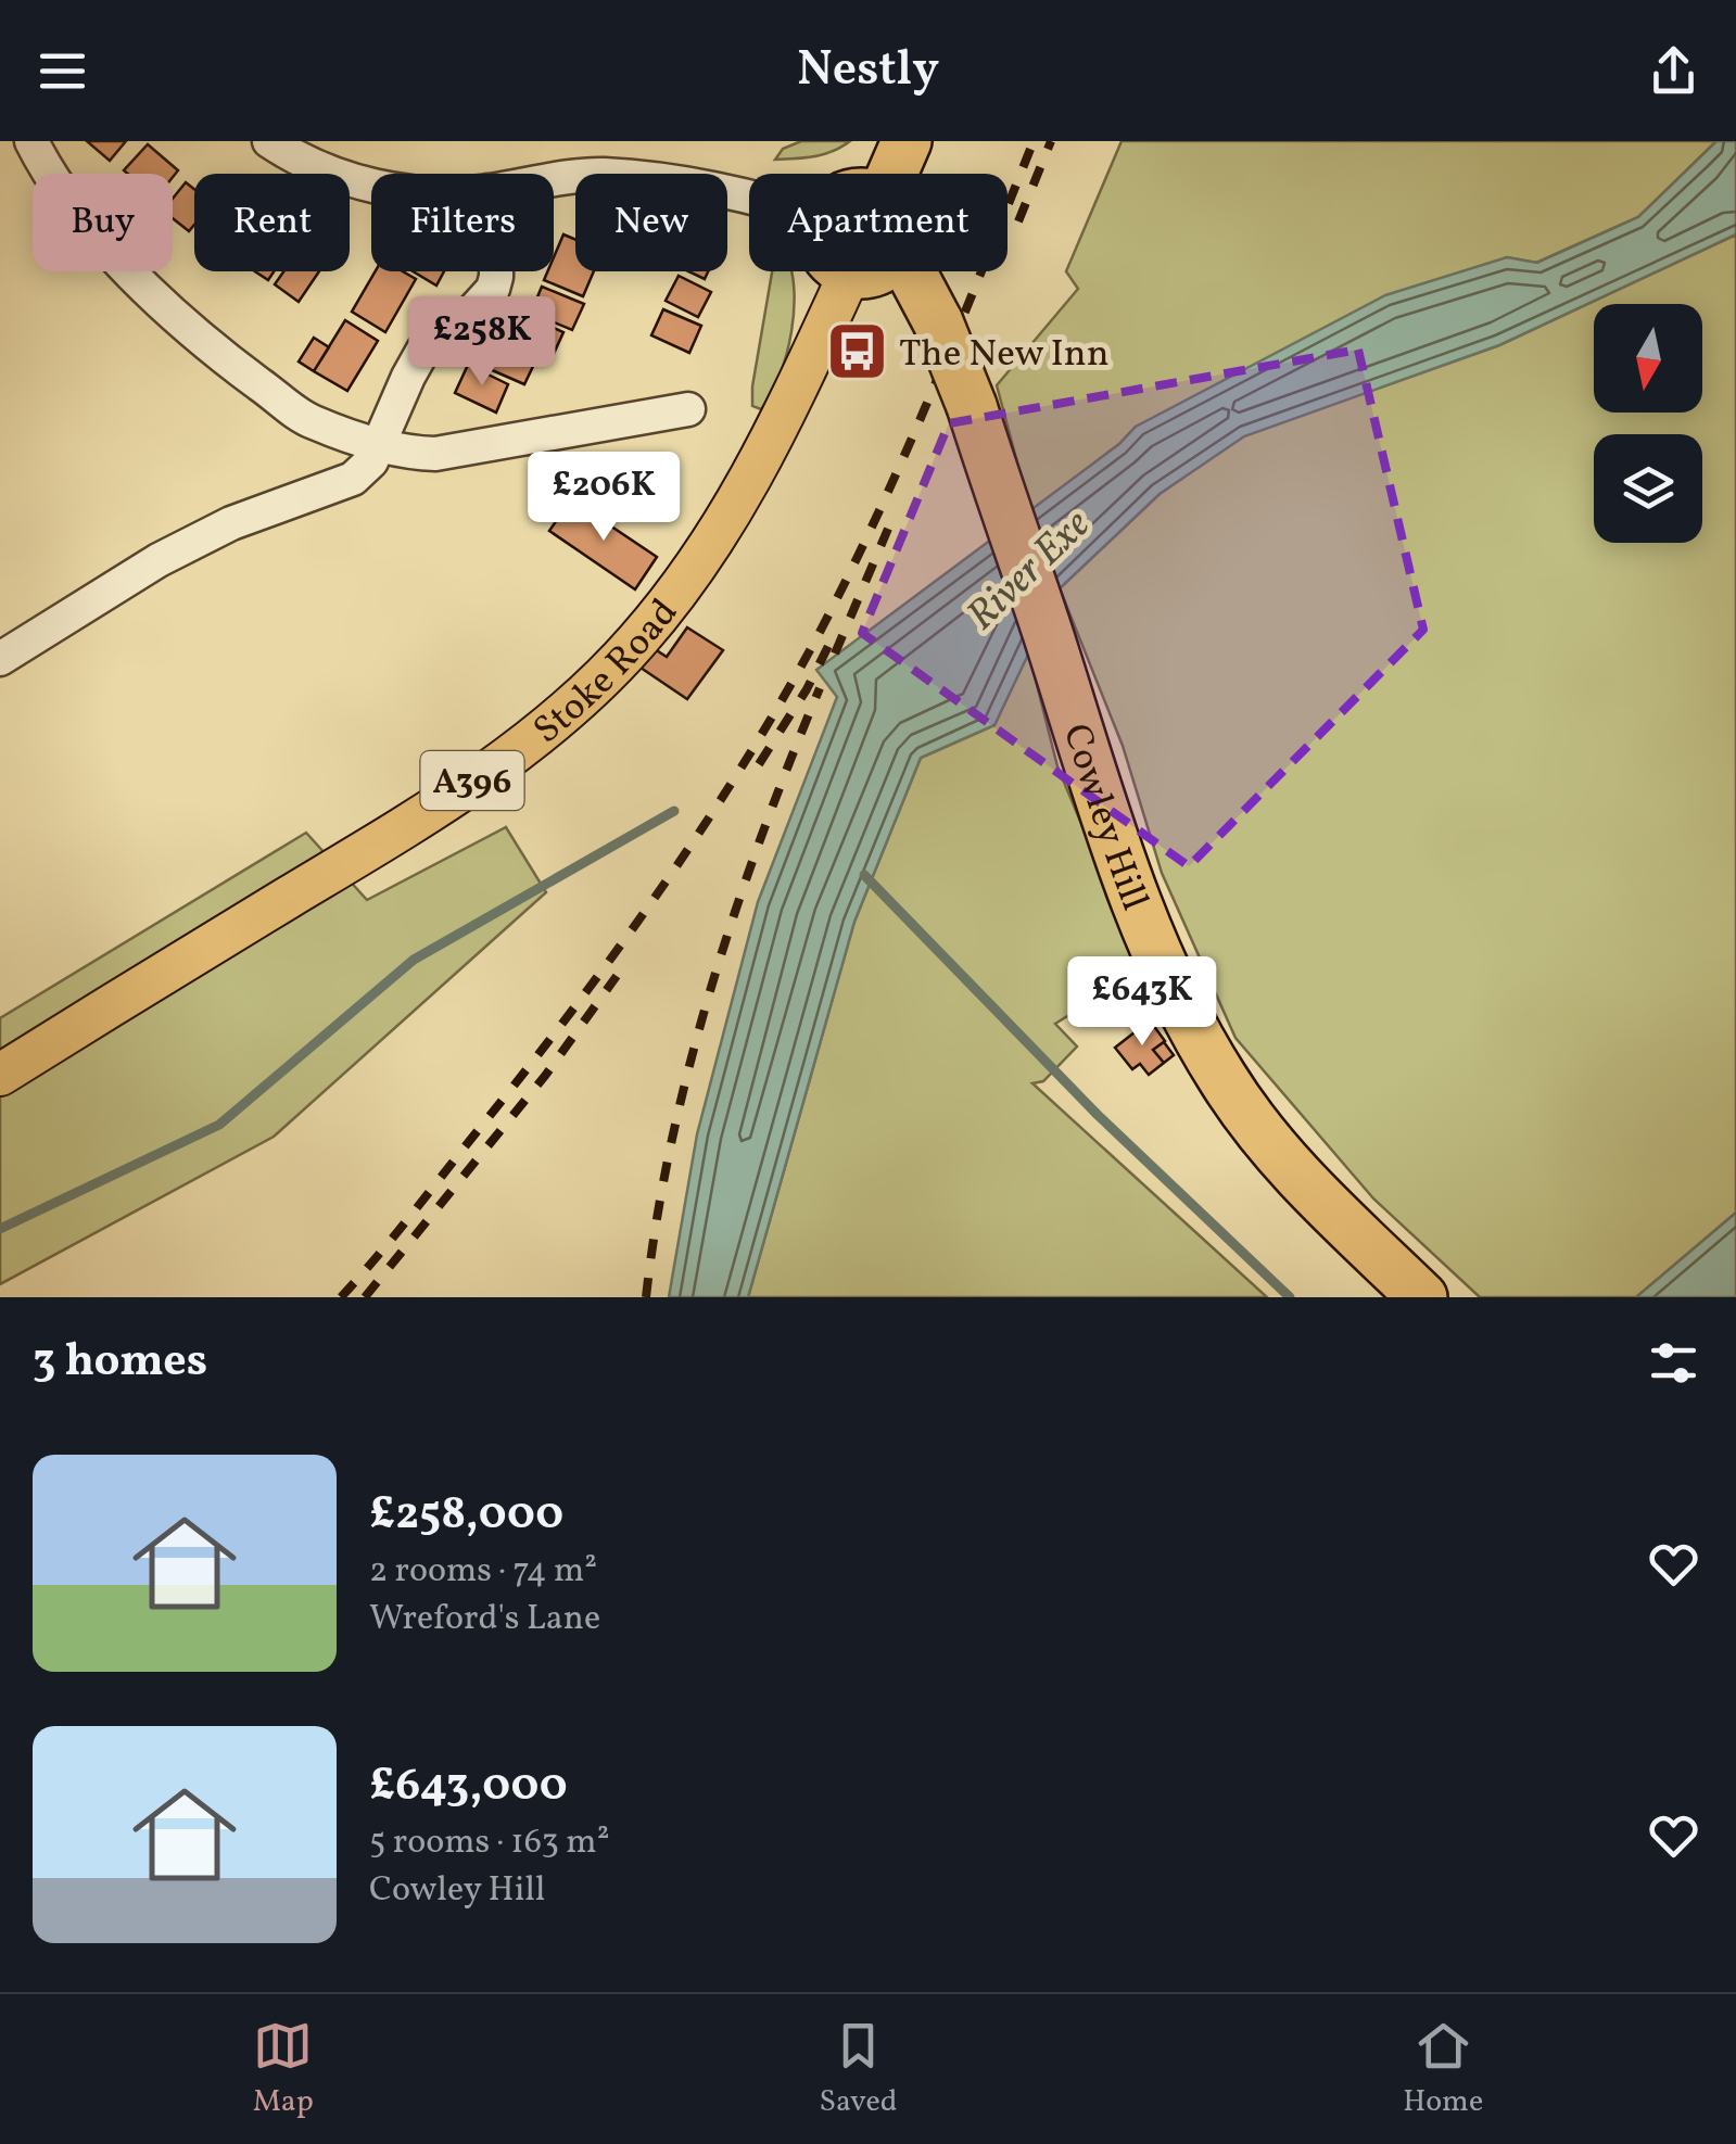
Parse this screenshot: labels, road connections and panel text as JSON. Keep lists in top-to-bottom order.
{
  "streets": {
    "highway": ["Cowley Hill"],
    "main road": ["Stoke Road", "A396"]
  },
  "water": ["River Exe"],
  "places": {
    "bus stop": ["The New Inn"]
  },
  "north": "bottom",
  "page": {
    "header": "Nestly",
    "chip": [
      "Buy",
      "Rent",
      "Filters",
      "New",
      "Apartment"
    ],
    "price": ["£258K", "£206K", "£643K"],
    "heading": "3 homes",
    "list": [
      {
        "name": "£258,000",
        "note": "2 rooms · 74 m² · Wreford's Lane"
      },
      {
        "name": "£643,000",
        "note": "5 rooms · 163 m² · Cowley Hill"
      }
    ],
    "tabs": ["Map", "Saved", "Home"]
  }
}
